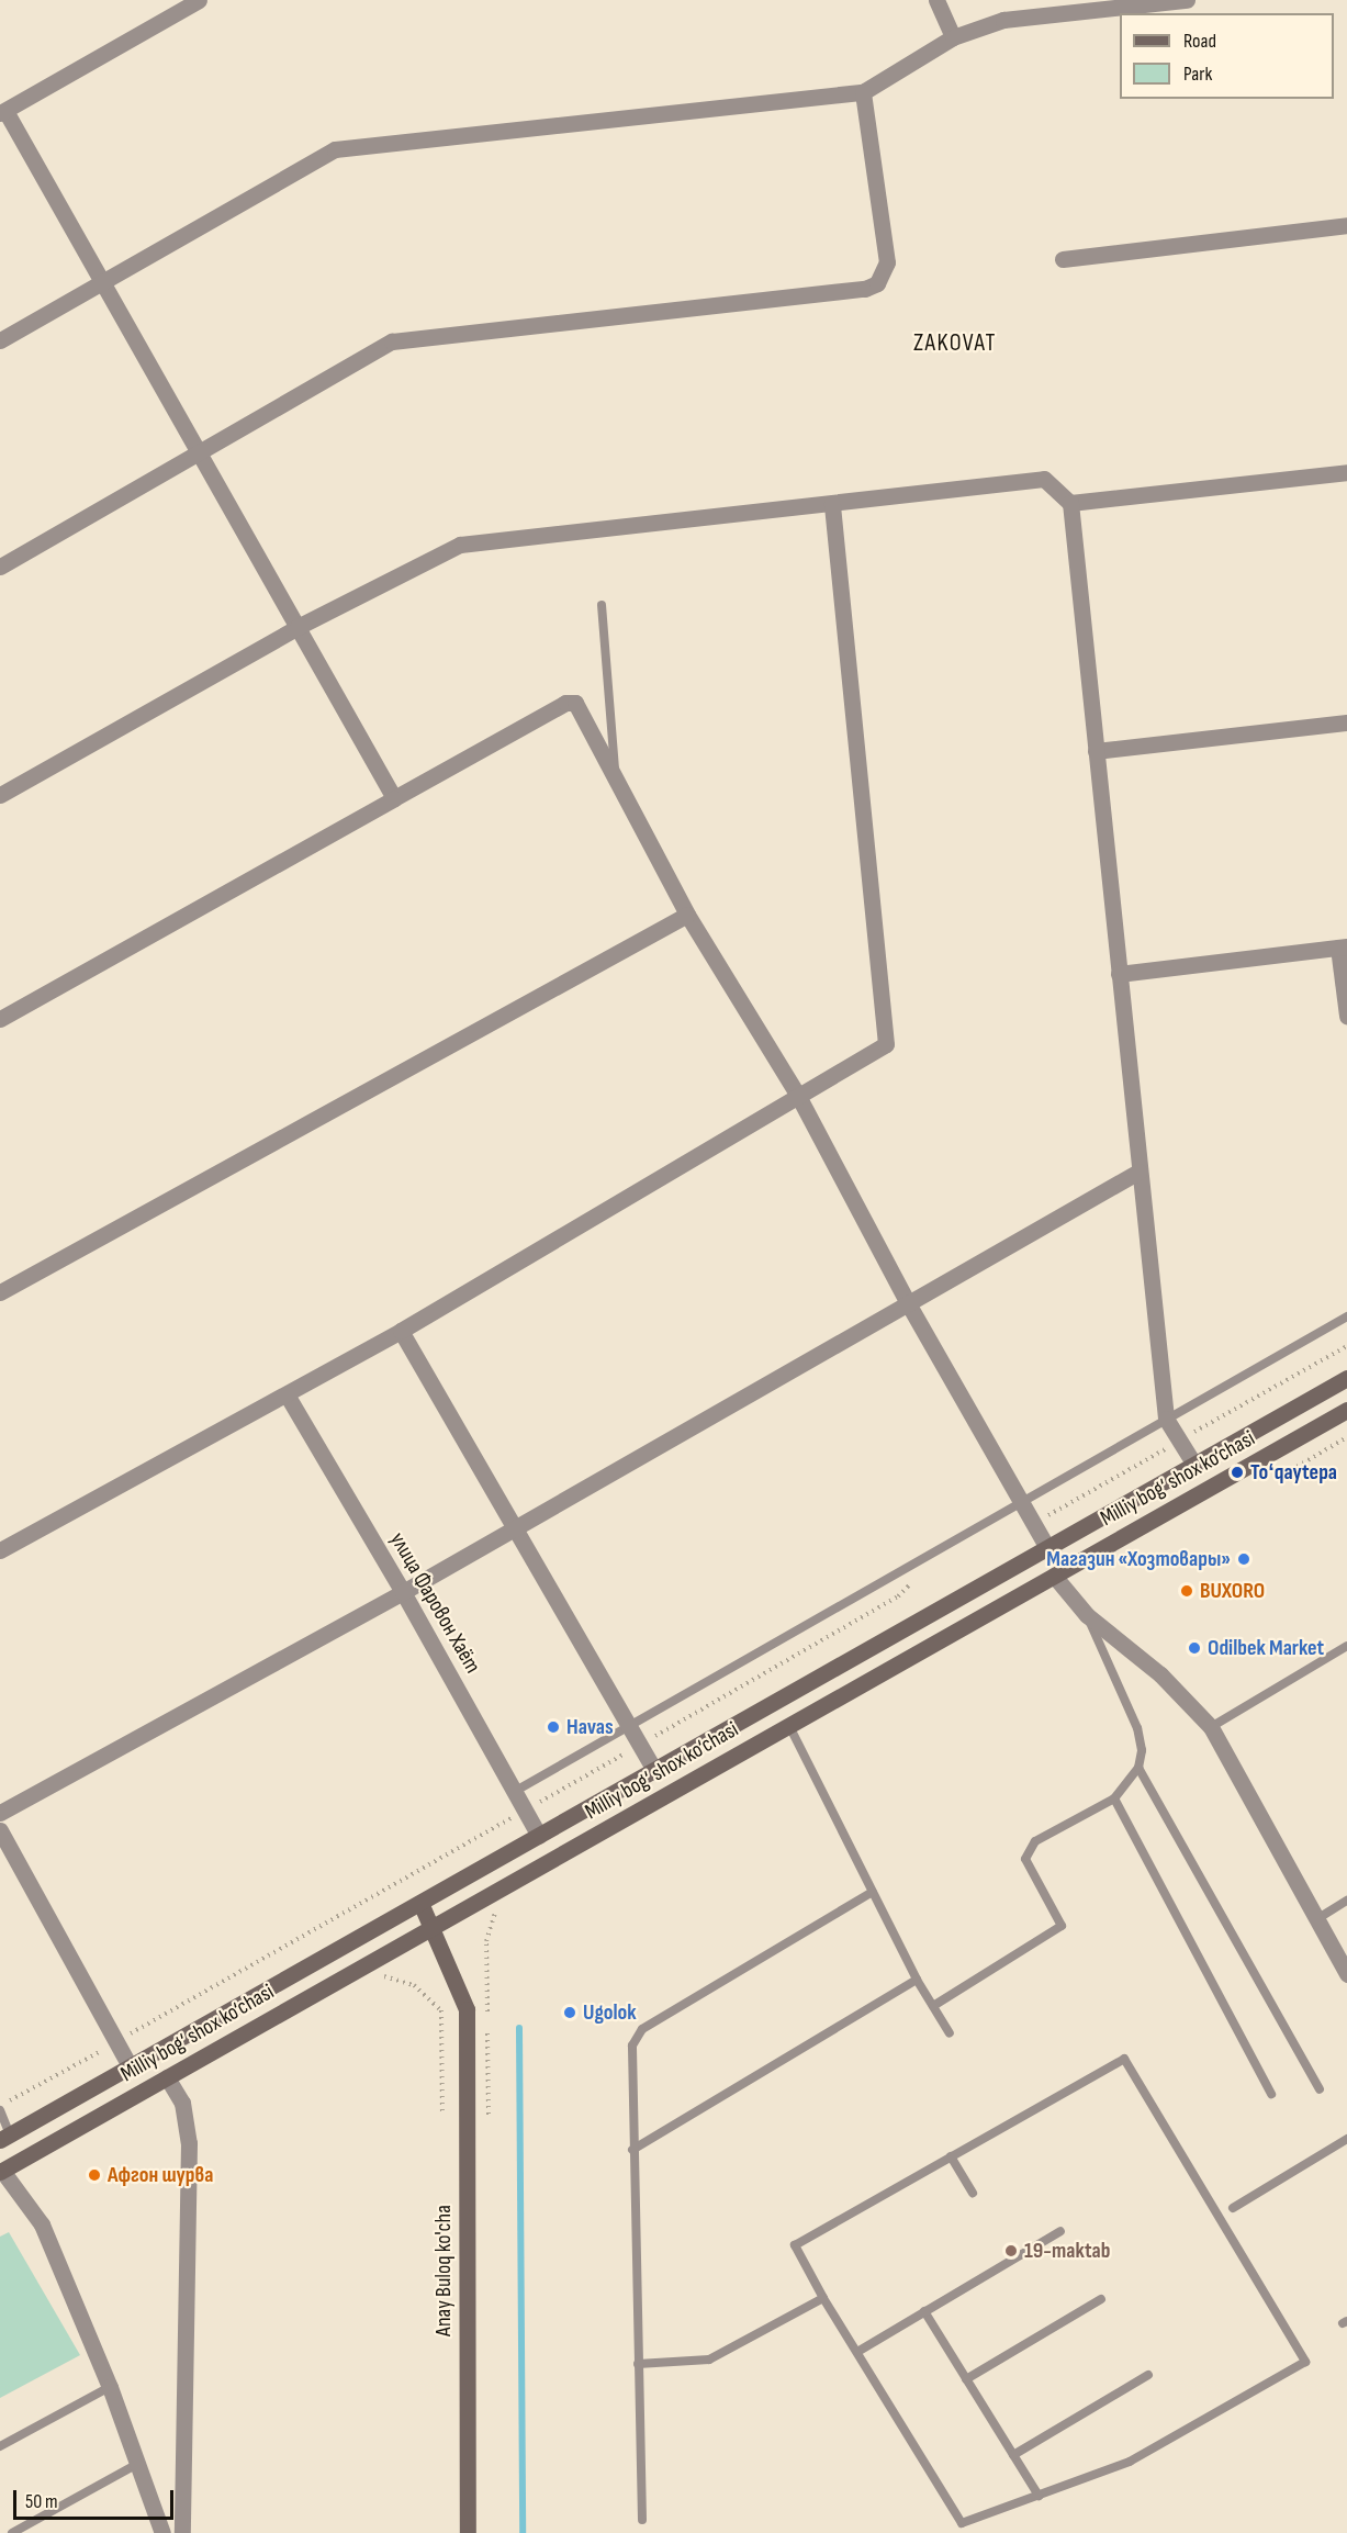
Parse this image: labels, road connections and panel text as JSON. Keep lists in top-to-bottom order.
{
  "streets": {
    "main road": ["Milliy bog‘ shox ko‘chasi", "Anay Buloq ko'cha"],
    "street": ["улица Фаровон Хаёт"]
  },
  "crossings": [
    ["Milliy bog‘ shox ko‘chasi", "улица Фаровон Хаёт"],
    ["Milliy bog‘ shox ko‘chasi", "Anay Buloq ko'cha"]
  ],
  "districts": ["ZAKOVAT"],
  "places": [
    "Toʻqaytepa",
    "Магазин «Хозтовары»",
    "BUXORO",
    "Odilbek Market",
    "Havas",
    "Ugolok",
    "Афгон шурва",
    "19-maktab"
  ],
  "legend": ["Road", "Park"],
  "scale_bar": "50 m"
}
